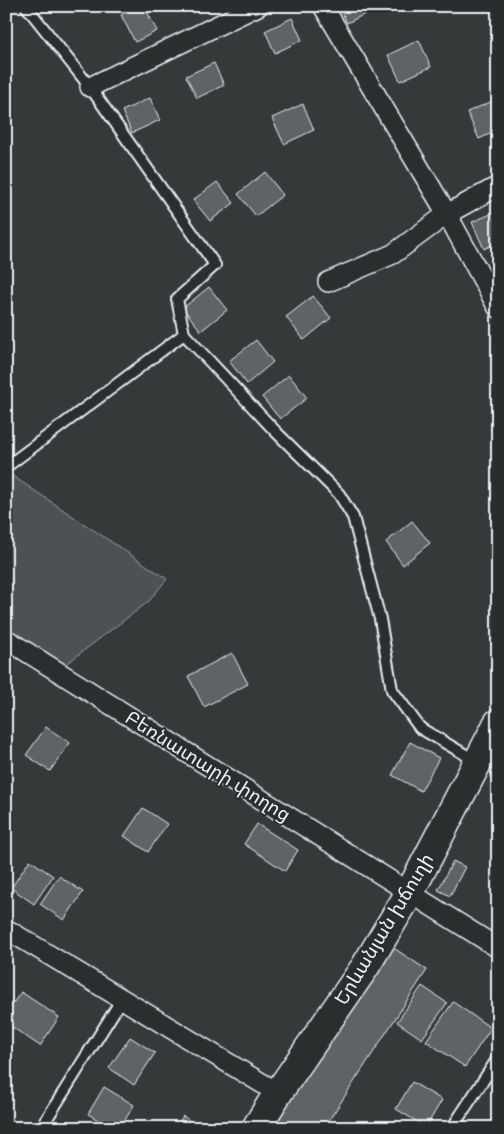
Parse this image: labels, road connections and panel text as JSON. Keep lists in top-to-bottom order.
{
  "streets": {
    "main road": ["Երևանյան խճուղի"],
    "street": ["Բեռնատարի փողոց"]
  },
  "crossings": [
    ["Բեռնատարի փողոց", "Երևանյան խճուղի"]
  ]
}
